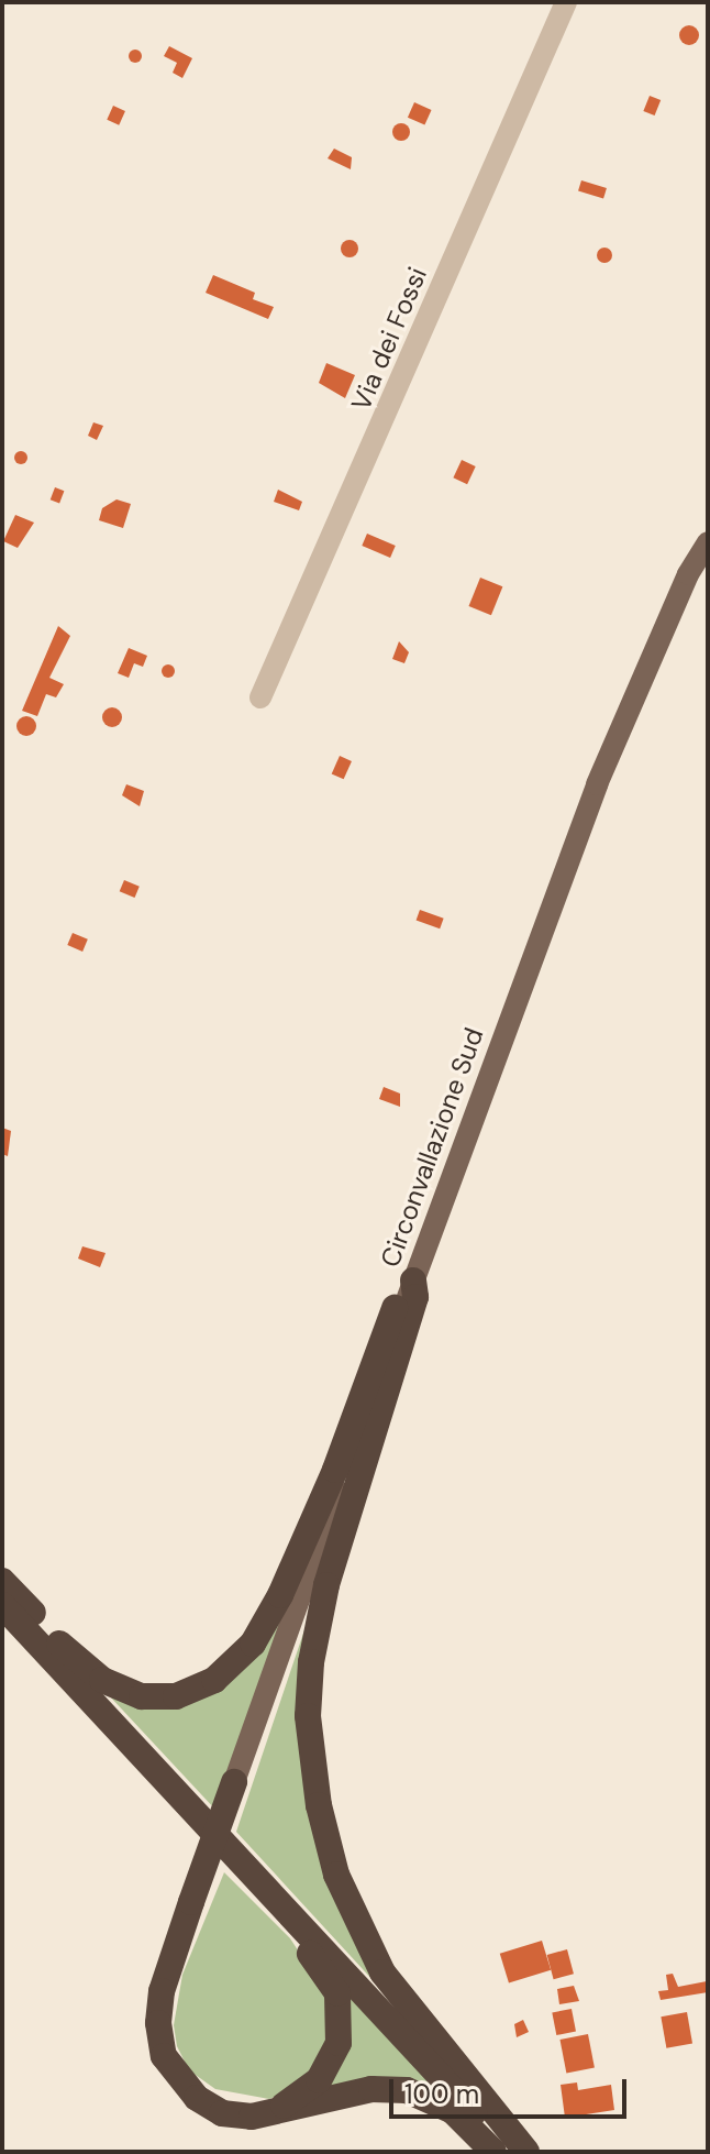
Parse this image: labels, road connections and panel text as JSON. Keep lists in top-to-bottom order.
{
  "streets": {
    "main road": ["Circonvallazione Sud"],
    "street": ["Via dei Fossi"]
  },
  "scale_bar": "100 m"
}
